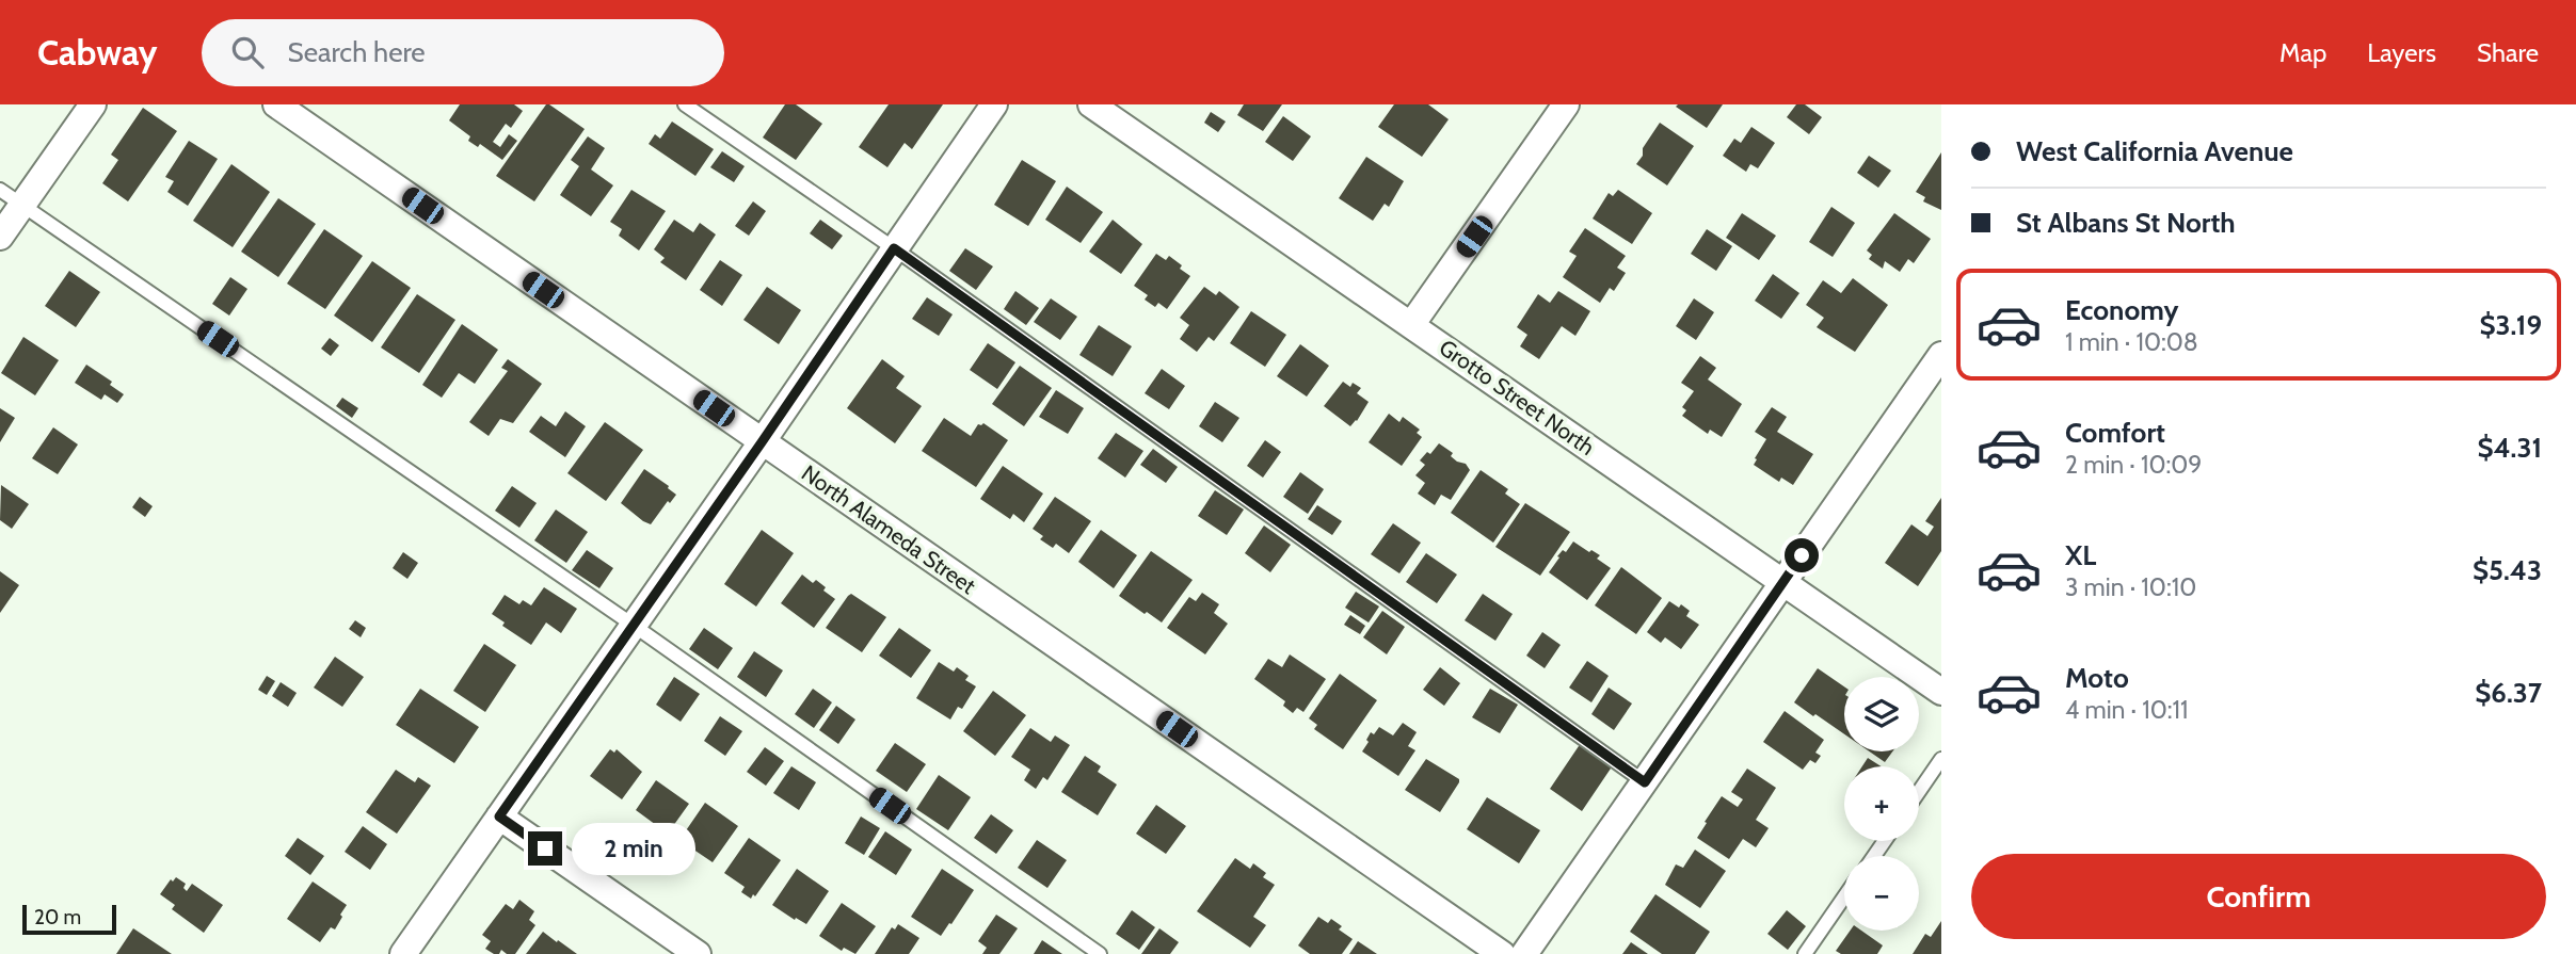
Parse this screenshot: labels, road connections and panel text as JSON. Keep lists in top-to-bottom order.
{
  "streets": {
    "street": ["Grotto Street North", "North Alameda Street"]
  },
  "scale_bar": "20 m",
  "page": {
    "header": "Cabway",
    "search": "Search here",
    "nav": ["Map", "Layers", "Share"],
    "banner": ["West California Avenue", "St Albans St North"],
    "list": [
      {
        "name": "Economy",
        "note": "1 min · 10:08",
        "value": "$3.19"
      },
      {
        "name": "Comfort",
        "note": "2 min · 10:09",
        "value": "$4.31"
      },
      {
        "name": "XL",
        "note": "3 min · 10:10",
        "value": "$5.43"
      },
      {
        "name": "Moto",
        "note": "4 min · 10:11",
        "value": "$6.37"
      }
    ],
    "map_buttons": ["+", "−"],
    "bubble": "2 min",
    "buttons": "Confirm",
    "scale": "20 m"
  }
}
